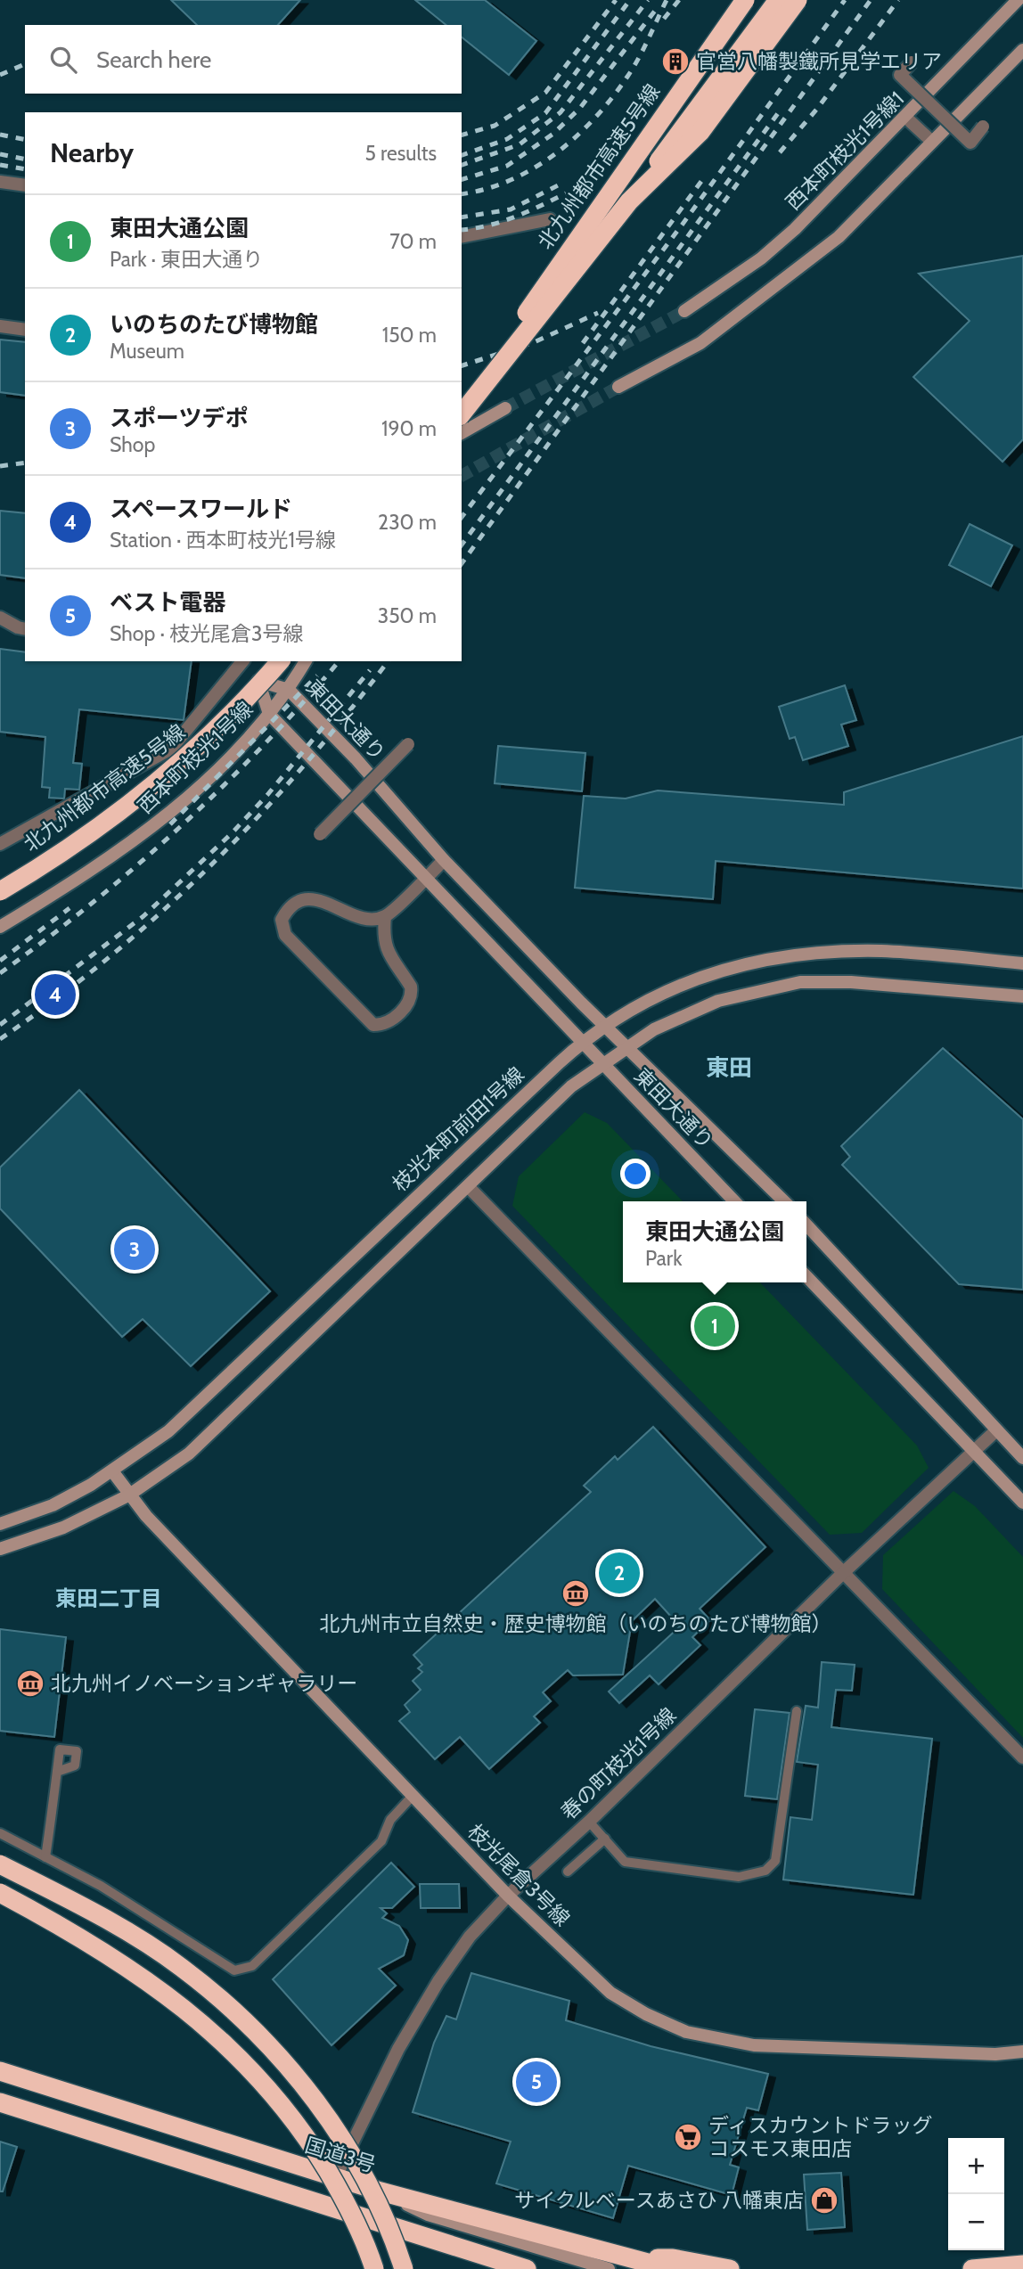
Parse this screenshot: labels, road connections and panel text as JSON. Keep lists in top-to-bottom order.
{
  "streets": {
    "highway": ["北九州都市高速5号線", "国道3号"],
    "street": [
      "西本町枝光1号線1",
      "東田大通り",
      "西本町枝光1号線",
      "枝光本町前田1号線",
      "春の町枝光1号線",
      "枝光尾倉3号線"
    ]
  },
  "crossings": [
    ["北九州都市高速5号線", "西本町枝光1号線"],
    ["東田大通り", "西本町枝光1号線"],
    ["東田大通り", "枝光本町前田1号線"],
    ["枝光本町前田1号線", "枝光尾倉3号線"],
    ["春の町枝光1号線", "枝光尾倉3号線"],
    ["春の町枝光1号線", "国道3号"]
  ],
  "districts": ["東田", "東田二丁目"],
  "places": {
    "building": ["官営八幡製鐵所見学エリア"],
    "museum": ["北九州市立自然史・歴史博物館（いのちのたび博物館）", "北九州イノベーションギャラリー"],
    "supermarket": ["ディスカウントドラッグ コスモス東田店"],
    "shop": ["サイクルベースあさひ 八幡東店"]
  },
  "page": {
    "search": "Search here",
    "heading": ["Nearby", "5 results"],
    "list": [
      {
        "mark": "1",
        "name": "東田大通公園",
        "note": "Park · 東田大通り",
        "value": "70 m"
      },
      {
        "mark": "2",
        "name": "いのちのたび博物館",
        "note": "Museum",
        "value": "150 m"
      },
      {
        "mark": "3",
        "name": "スポーツデポ",
        "note": "Shop",
        "value": "190 m"
      },
      {
        "mark": "4",
        "name": "スペースワールド",
        "note": "Station · 西本町枝光1号線",
        "value": "230 m"
      },
      {
        "mark": "5",
        "name": "ベスト電器",
        "note": "Shop · 枝光尾倉3号線",
        "value": "350 m"
      }
    ],
    "pins": [
      "4",
      "3",
      "1",
      "2",
      "5"
    ],
    "popup": ["東田大通公園", "Park"],
    "map_buttons": ["+", "−"]
  }
}
